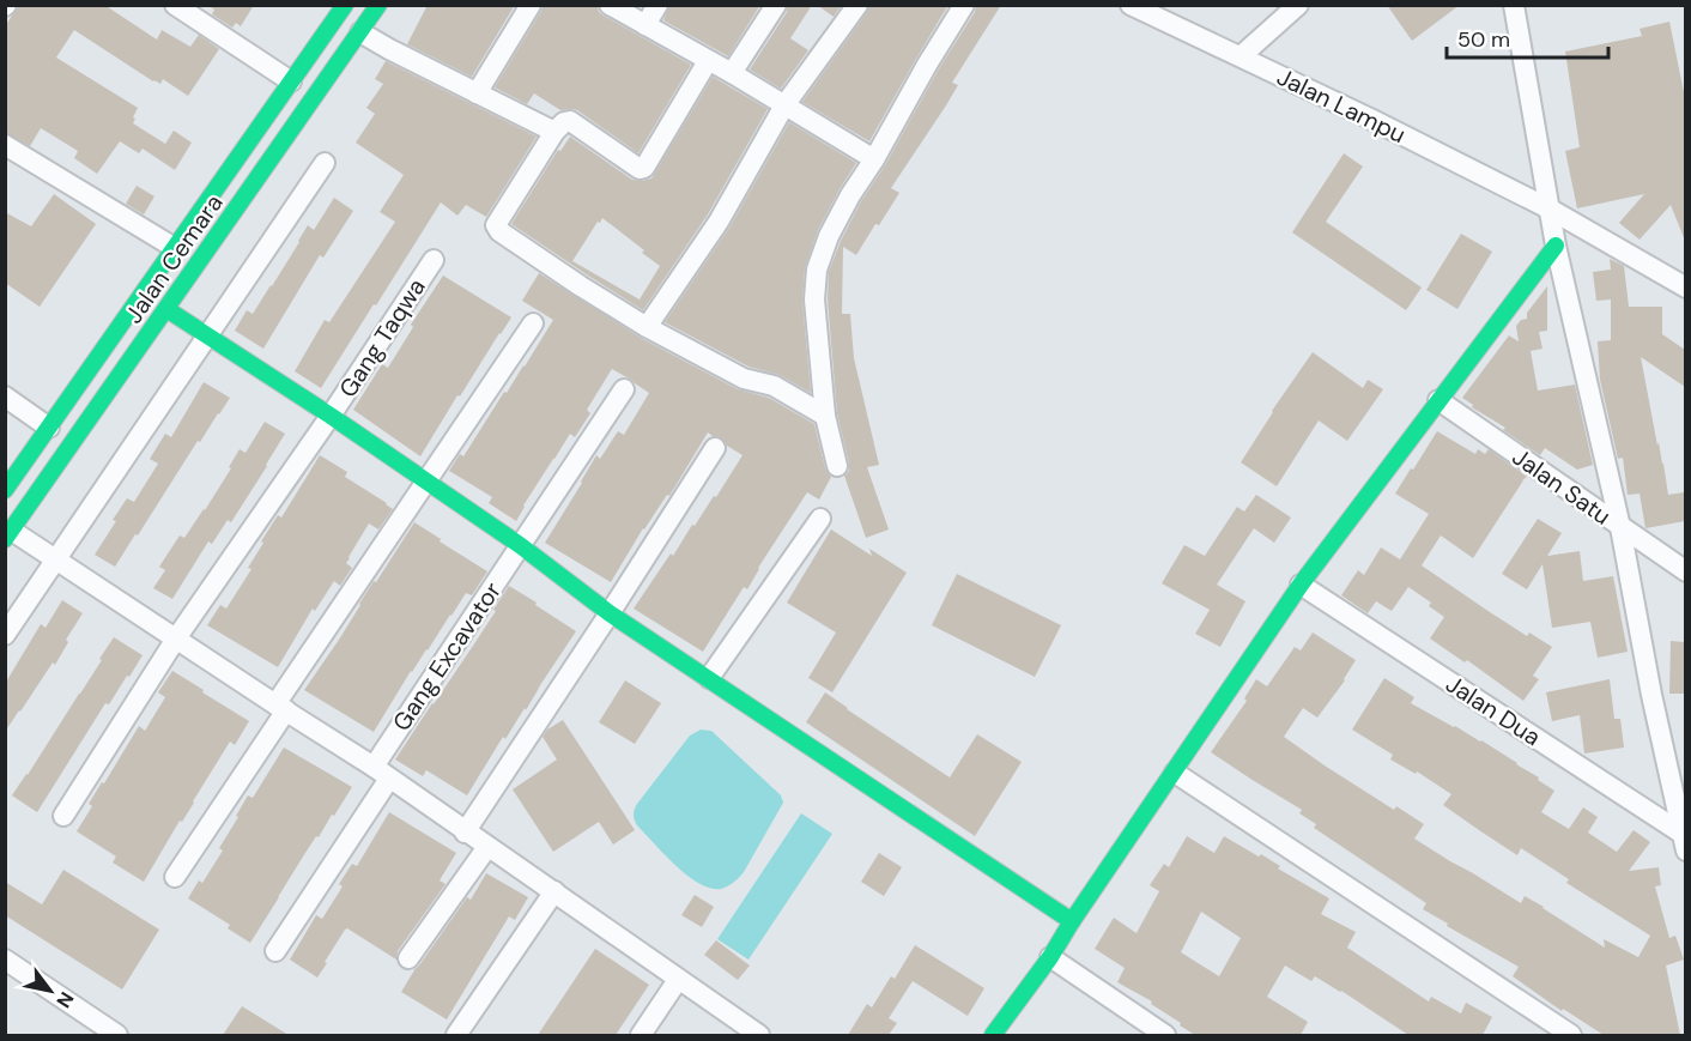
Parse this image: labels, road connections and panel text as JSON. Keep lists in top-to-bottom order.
{
  "streets": {
    "main road": ["Jalan Cemara"],
    "street": [
      "Jalan Lampu",
      "Gang Taqwa",
      "Jalan Satu",
      "Gang Excavator",
      "Jalan Dua"
    ]
  },
  "scale_bar": "50 m",
  "north": "bottom right"
}
